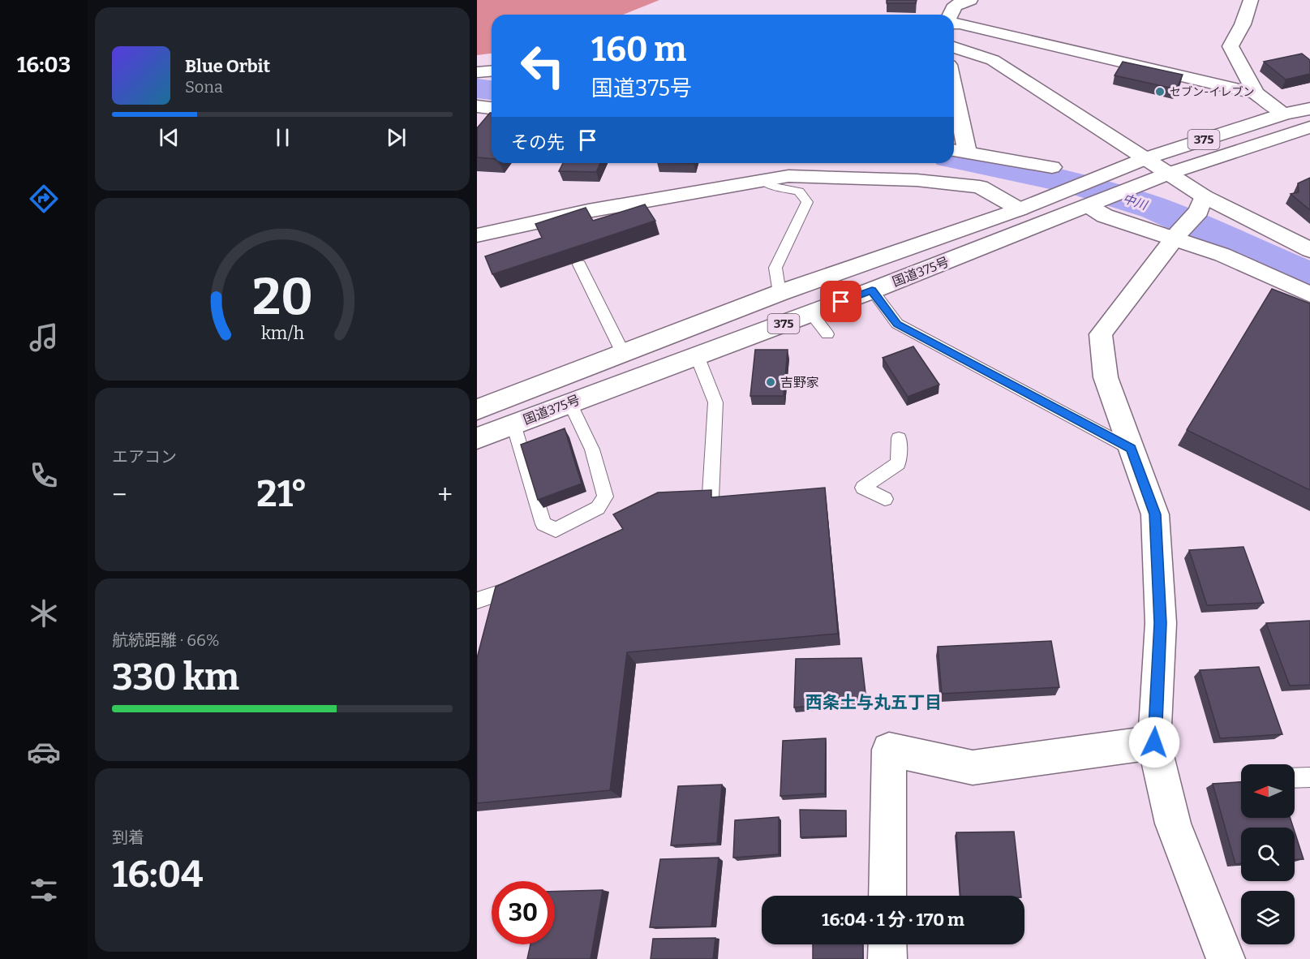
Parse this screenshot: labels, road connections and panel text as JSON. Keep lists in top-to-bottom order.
{
  "streets": {
    "main road": ["375", "国道375号"]
  },
  "districts": ["西条土与丸五丁目"],
  "water": ["中川"],
  "places": ["セブン-イレブン", "吉野家"],
  "north": "left",
  "page": {
    "tabs": "16:03",
    "turn": ["160 m", "国道375号"],
    "song": ["Blue Orbit", "Sona"],
    "then": "その先",
    "tile": [
      "エアコン",
      ["航続距離 · 66%", "330 km"],
      ["到着", "16:04"]
    ],
    "heat": ["−", "21°", "+"],
    "limit": "30",
    "trip": "16:04 · 1 分 · 170 m",
    "gauge": ["20", "km/h"]
  }
}
